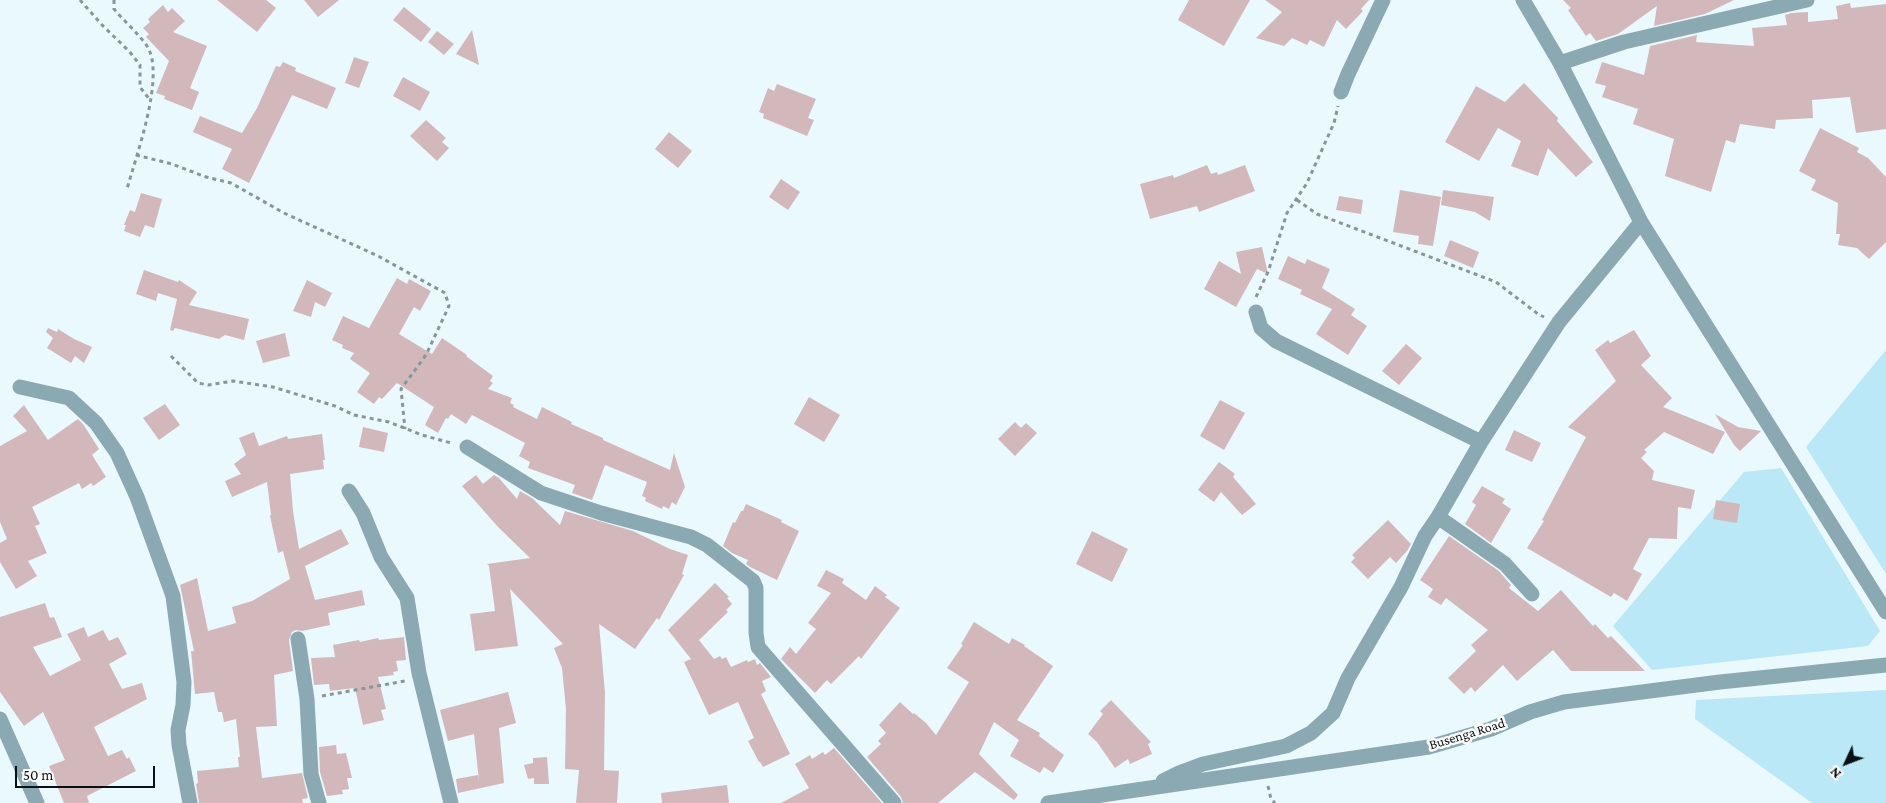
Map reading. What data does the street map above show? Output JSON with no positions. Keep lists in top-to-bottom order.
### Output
{
  "streets": {
    "street": ["Busenga Road"]
  },
  "scale_bar": "50 m",
  "north": "bottom left"
}
